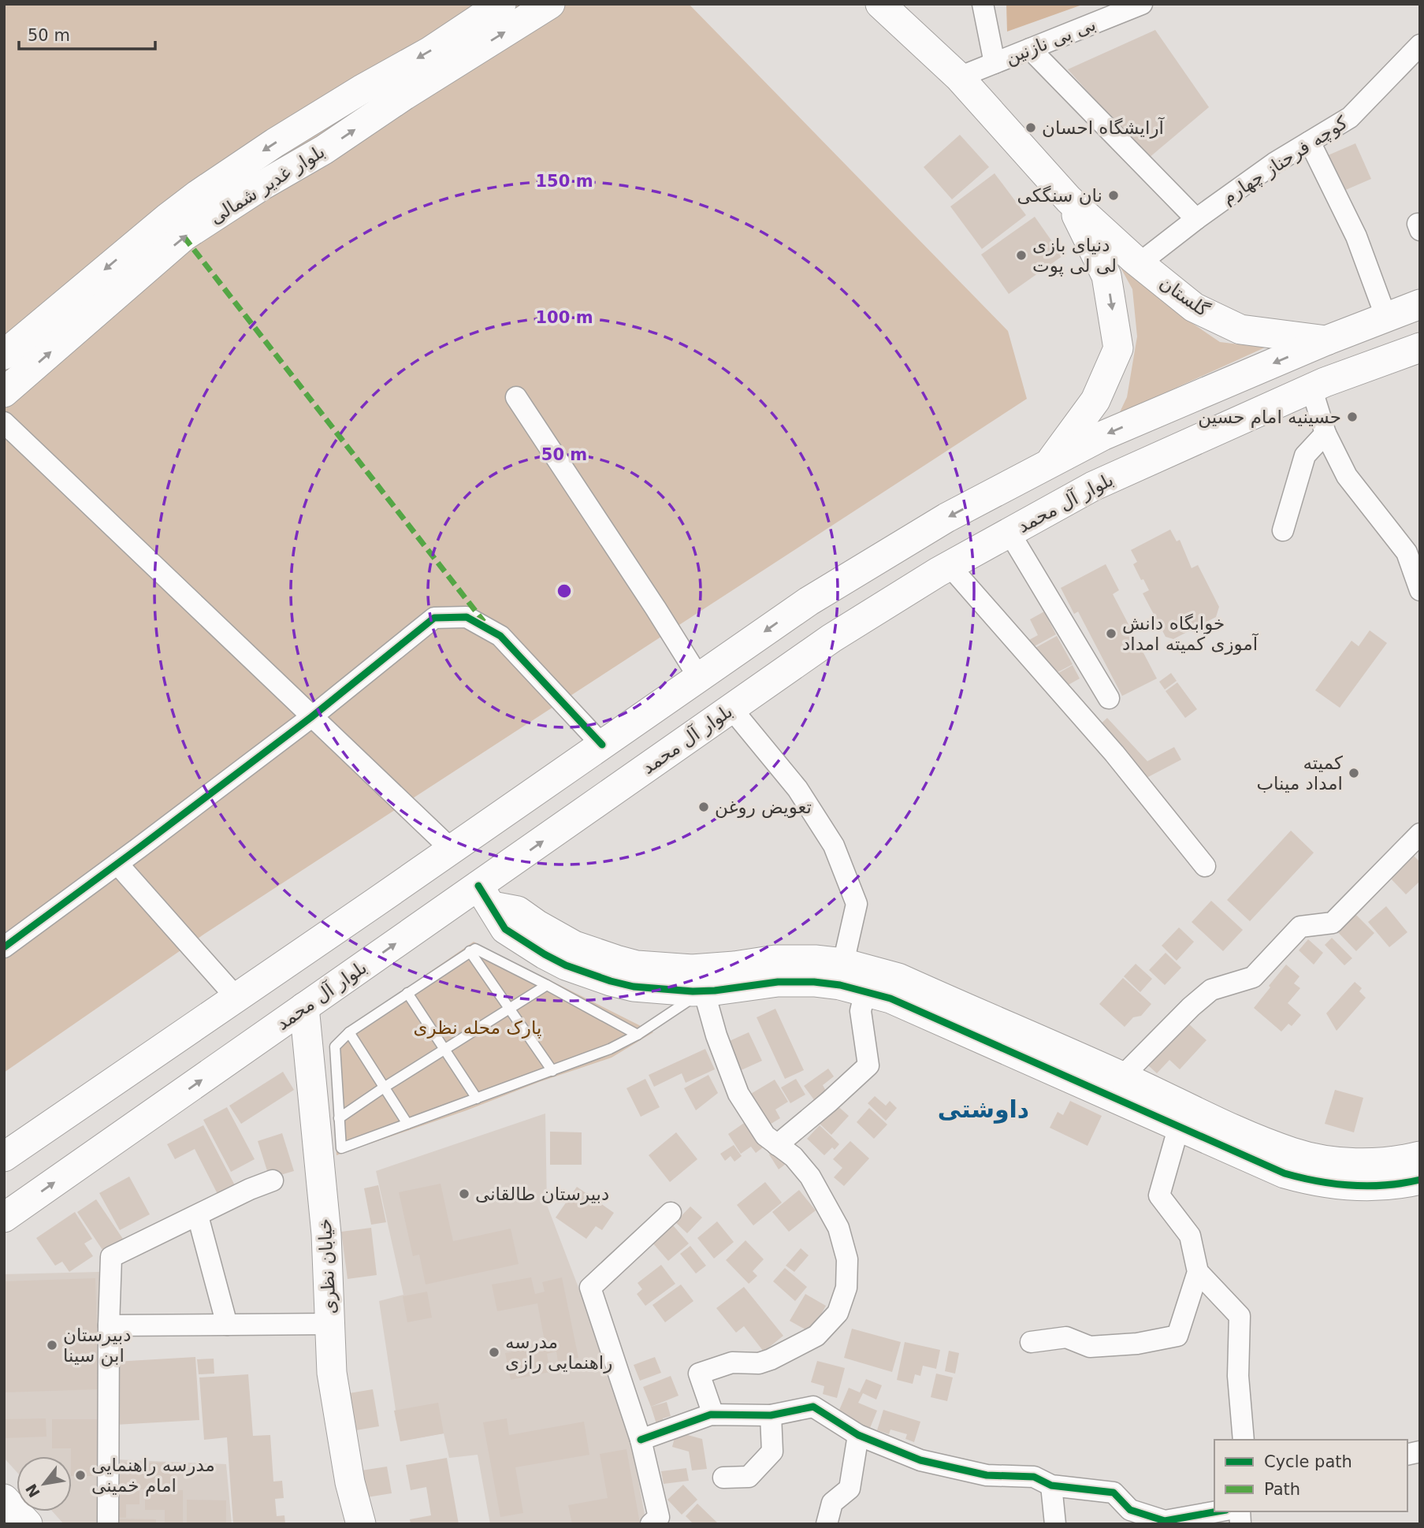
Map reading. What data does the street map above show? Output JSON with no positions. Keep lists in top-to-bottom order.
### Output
{
  "streets": {
    "main road": [
      "بلوار غدیر شمالی",
      "گلستان",
      "بلوار آل محمد",
      "خیابان نظری"
    ],
    "street": ["بی بی نازنین", "کوچه فرحناز چهارم"]
  },
  "crossings": [
    ["بی بی نازنین", "گلستان"],
    ["کوچه فرحناز چهارم", "گلستان"],
    ["بلوار آل محمد", "خیابان نظری"]
  ],
  "districts": ["داوشتی"],
  "parks": ["پارک محله نظری"],
  "places": [
    "آرایشگاه احسان",
    "نان سنگکی",
    "دنیای بازی لی لی پوت",
    "حسینیه امام حسین",
    "خوابگاه دانش آموزی کمیته امداد",
    "کمیته امداد میناب",
    "تعویض روغن",
    "دبیرستان طالقانی",
    "دبیرستان ابن سینا",
    "مدرسه راهنمایی رازی",
    "مدرسه راهنمایی امام خمینی"
  ],
  "legend": ["Cycle path", "Path"],
  "scale_bar": "50 m",
  "north": "bottom left",
  "rings": ["150 m", "100 m", "50 m"]
}
